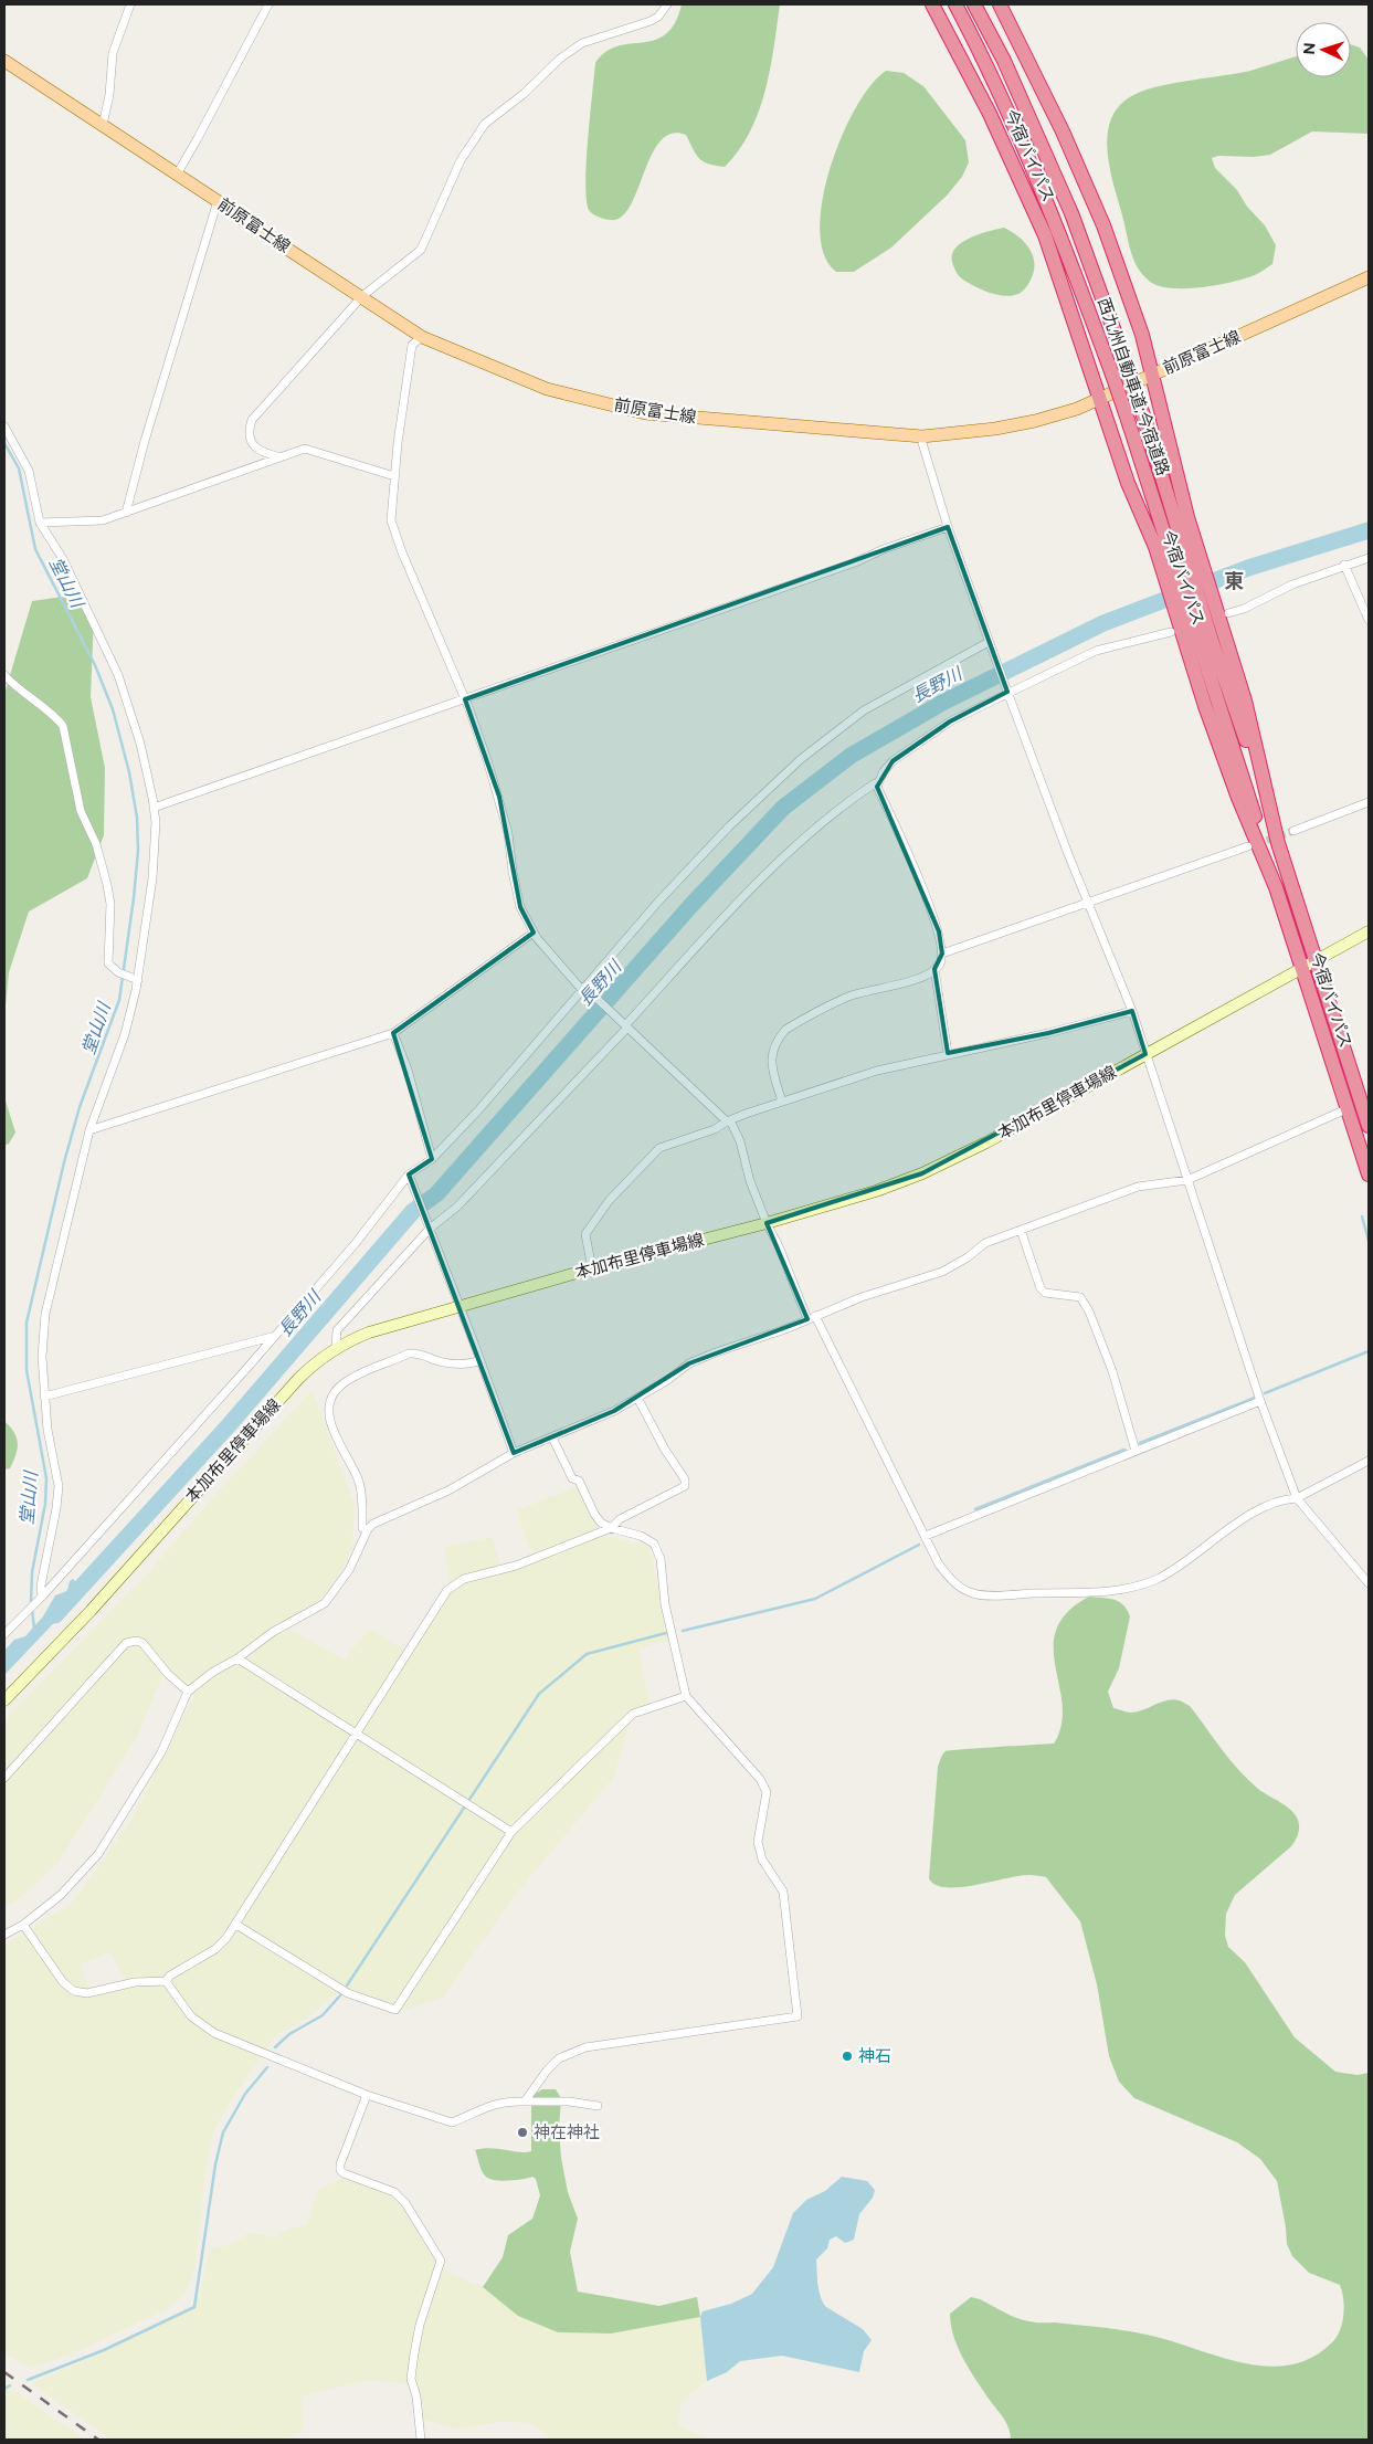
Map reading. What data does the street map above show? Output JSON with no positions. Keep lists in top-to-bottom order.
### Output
{
  "streets": {
    "highway": ["今宿バイパス", "西九州自動車道;今宿道路"],
    "main road": ["前原富士線", "本加布里停車場線"]
  },
  "crossings": [
    ["今宿バイパス", "前原富士線"],
    ["今宿バイパス", "西九州自動車道;今宿道路"],
    ["今宿バイパス", "本加布里停車場線"]
  ],
  "districts": ["東"],
  "water": ["堂山川", "長野川"],
  "places": ["神石", "神在神社"],
  "north": "left"
}
